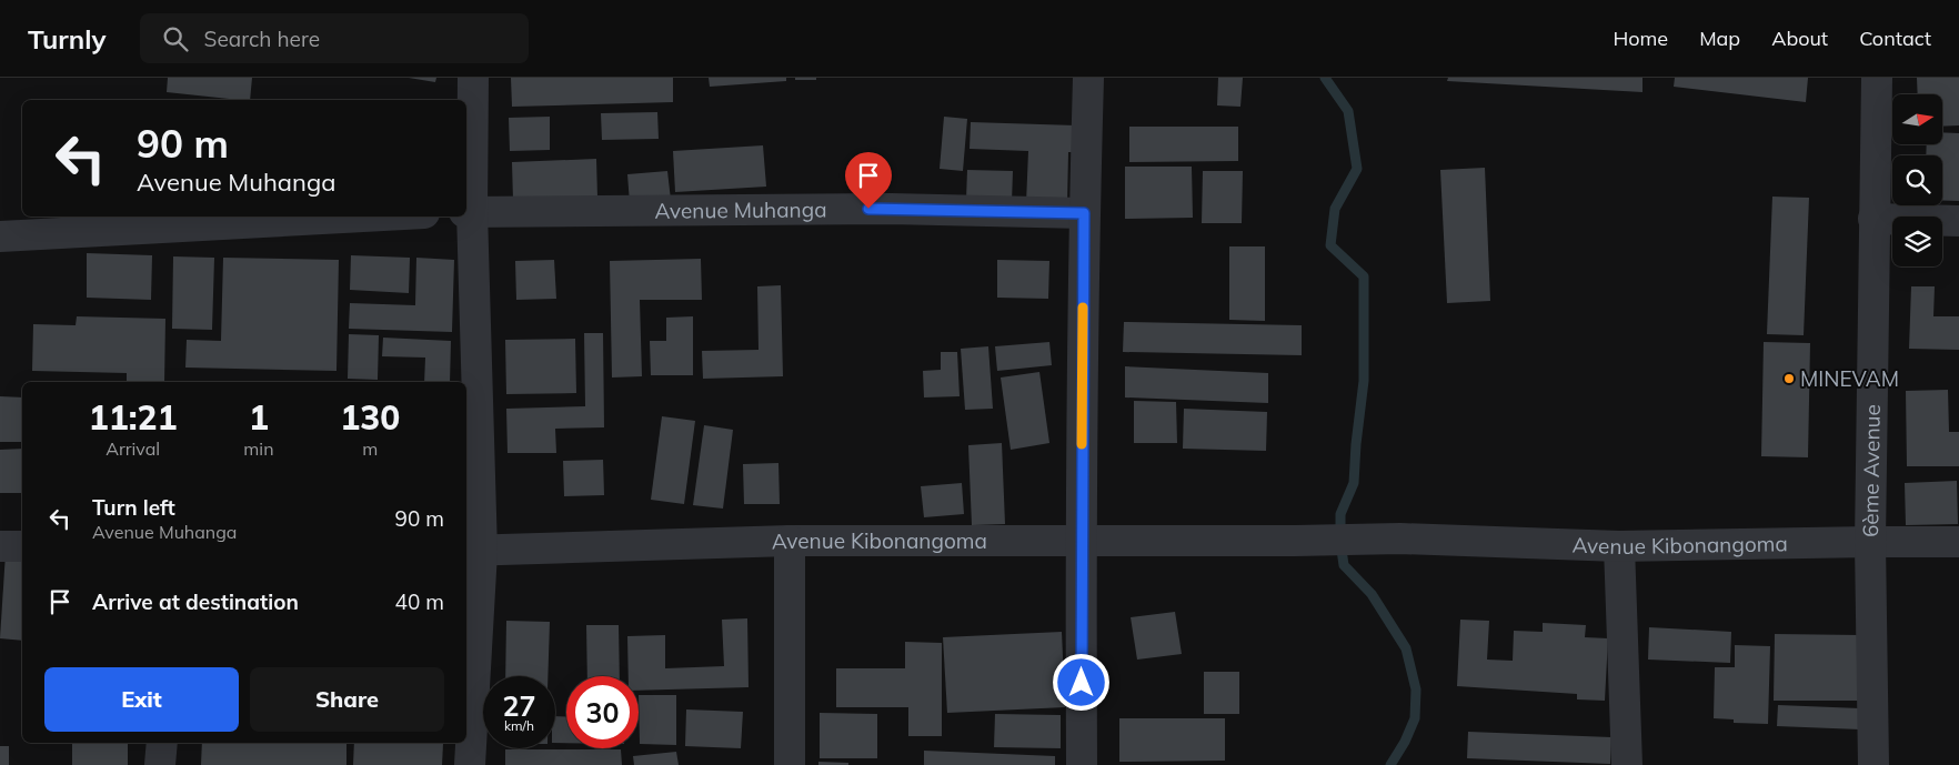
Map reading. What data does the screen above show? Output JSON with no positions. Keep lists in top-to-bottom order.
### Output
{
  "streets": {
    "street": ["Avenue Muhanga", "6ème Avenue", "Avenue Kibonangoma"]
  },
  "crossings": [
    ["6ème Avenue", "Avenue Kibonangoma"]
  ],
  "places": ["MINEVAM"],
  "north": "right",
  "page": {
    "header": "Turnly",
    "search": "Search here",
    "nav": [
      "Home",
      "Map",
      "About",
      "Contact"
    ],
    "turn": ["90 m", "Avenue Muhanga"],
    "eta": [
      "11:21",
      "Arrival",
      "1",
      "min",
      "130",
      "m"
    ],
    "list": [
      {
        "name": "Turn left",
        "note": "Avenue Muhanga",
        "value": "90 m"
      },
      {
        "name": "Arrive at destination",
        "value": "40 m"
      }
    ],
    "buttons": ["Exit", "Share"],
    "speed": "27 km/h",
    "limit": "30"
  }
}
